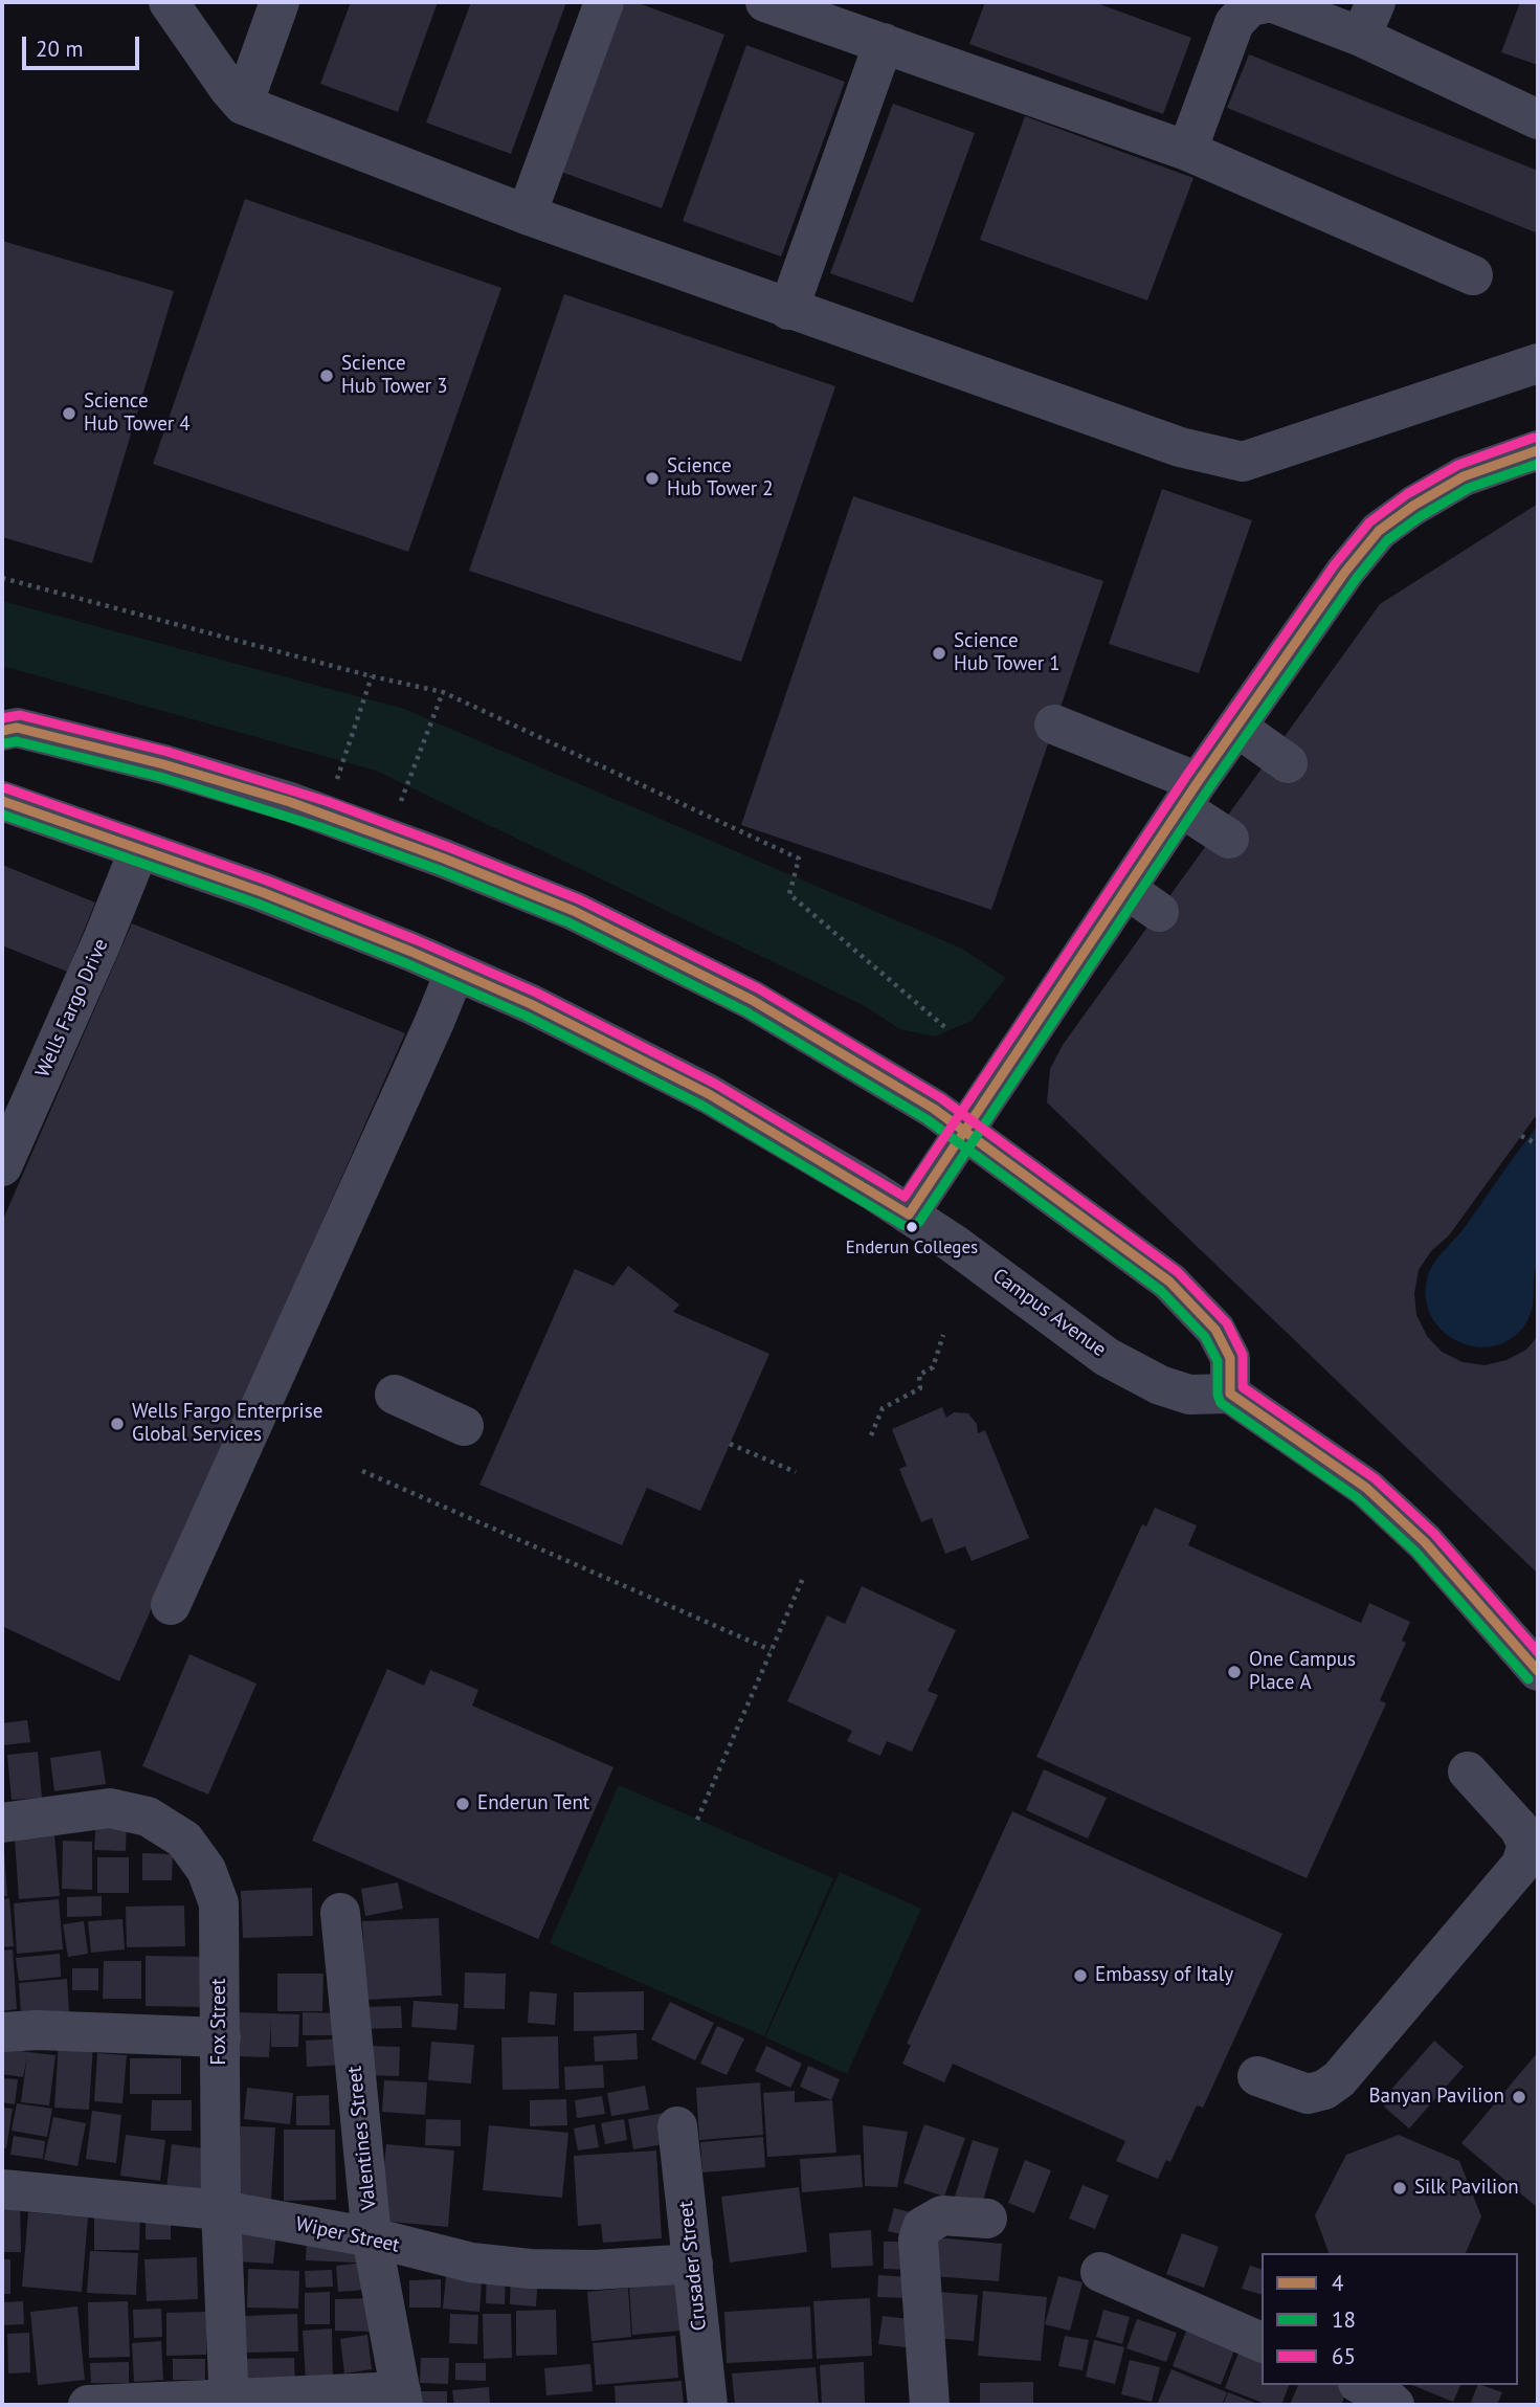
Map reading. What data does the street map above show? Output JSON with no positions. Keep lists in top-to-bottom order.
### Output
{
  "streets": {
    "street": [
      "Wells Fargo Drive",
      "Campus Avenue",
      "Fox Street",
      "Valentines Street",
      "Wiper Street",
      "Crusader Street"
    ]
  },
  "crossings": [
    ["Wells Fargo Drive", "Campus Avenue"],
    ["Fox Street", "Wiper Street"],
    ["Valentines Street", "Wiper Street"],
    ["Wiper Street", "Crusader Street"]
  ],
  "places": [
    "Science Hub Tower 3",
    "Science Hub Tower 4",
    "Science Hub Tower 2",
    "Science Hub Tower 1",
    "Enderun Colleges",
    "Wells Fargo Enterprise Global Services",
    "One Campus Place A",
    "Enderun Tent",
    "Embassy of Italy",
    "Banyan Pavilion",
    "Silk Pavilion"
  ],
  "lines": ["transit line 65", "transit line 4", "transit line 18"],
  "legend": ["4", "18", "65"],
  "scale_bar": "20 m"
}
